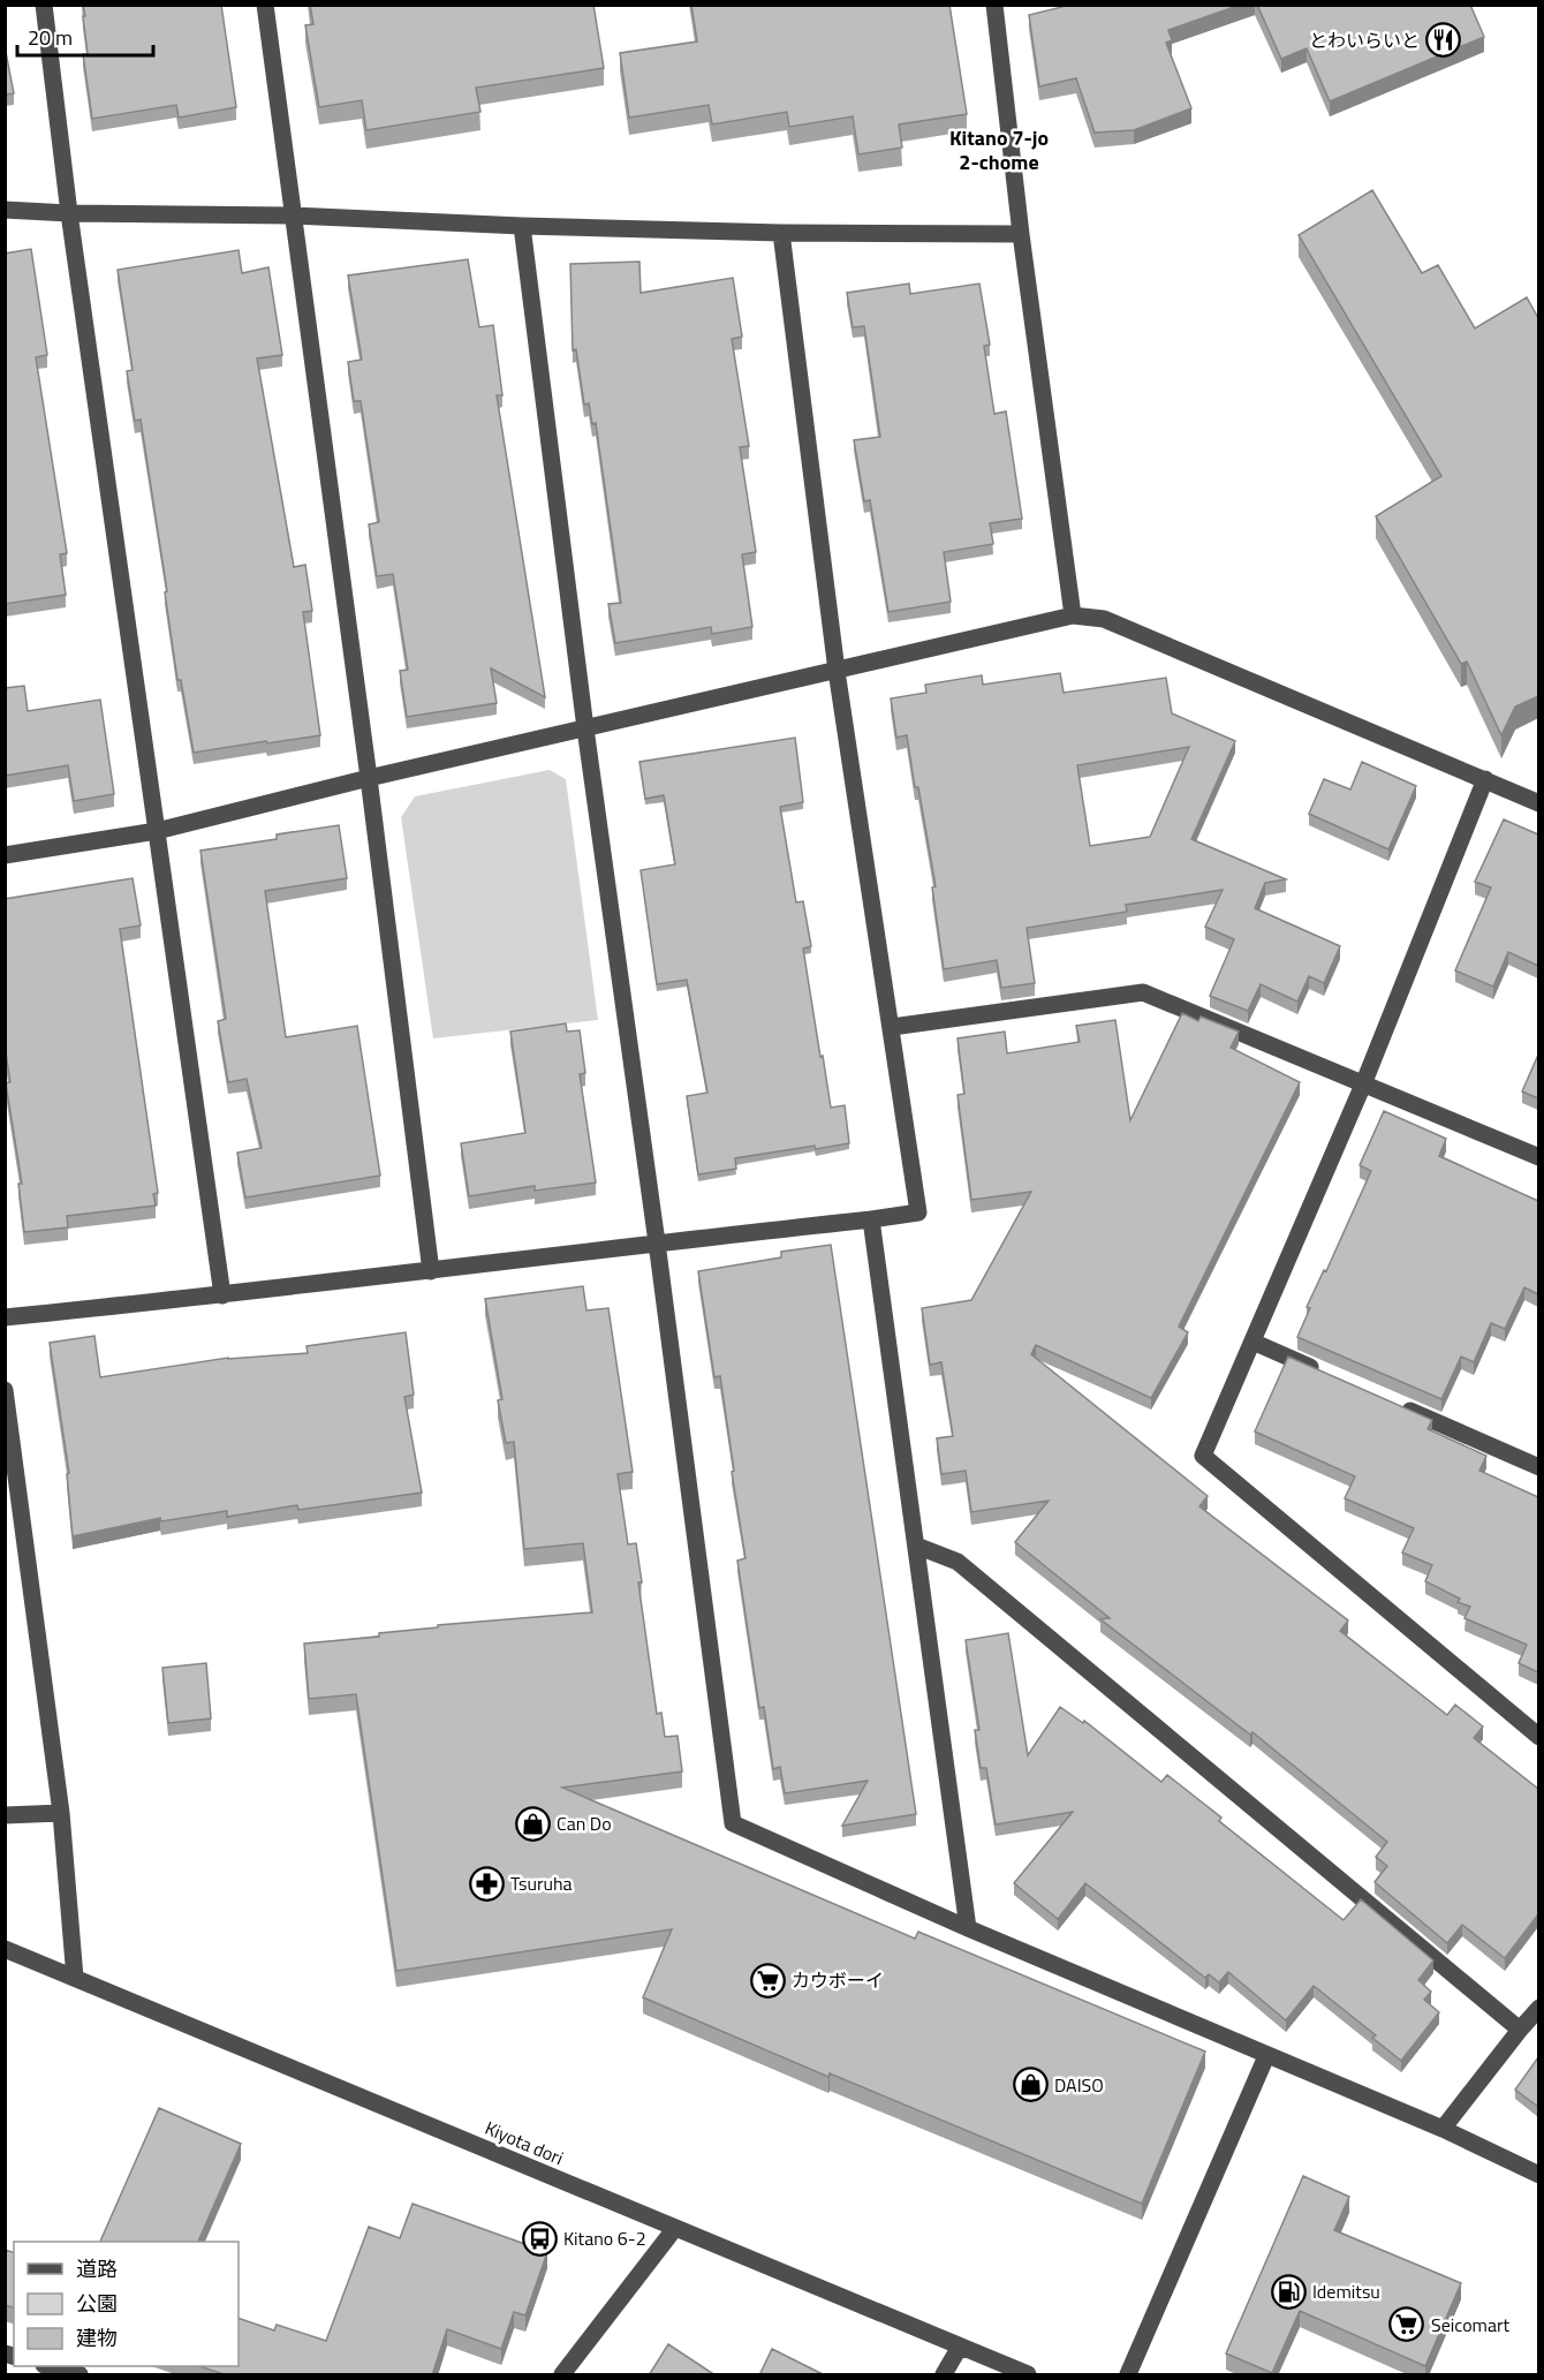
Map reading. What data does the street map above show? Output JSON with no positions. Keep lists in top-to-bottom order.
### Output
{
  "streets": {
    "street": ["Kiyota dori"]
  },
  "districts": ["Kitano 7-jo 2-chome"],
  "places": {
    "restaurant": ["とわいらいと"],
    "shop": ["Can Do", "DAISO"],
    "pharmacy": ["Tsuruha"],
    "supermarket": ["カウボーイ", "Seicomart"],
    "bus stop": ["Kitano 6-2"],
    "fuel station": ["Idemitsu"]
  },
  "legend": ["道路", "公園", "建物"],
  "scale_bar": "20 m"
}
